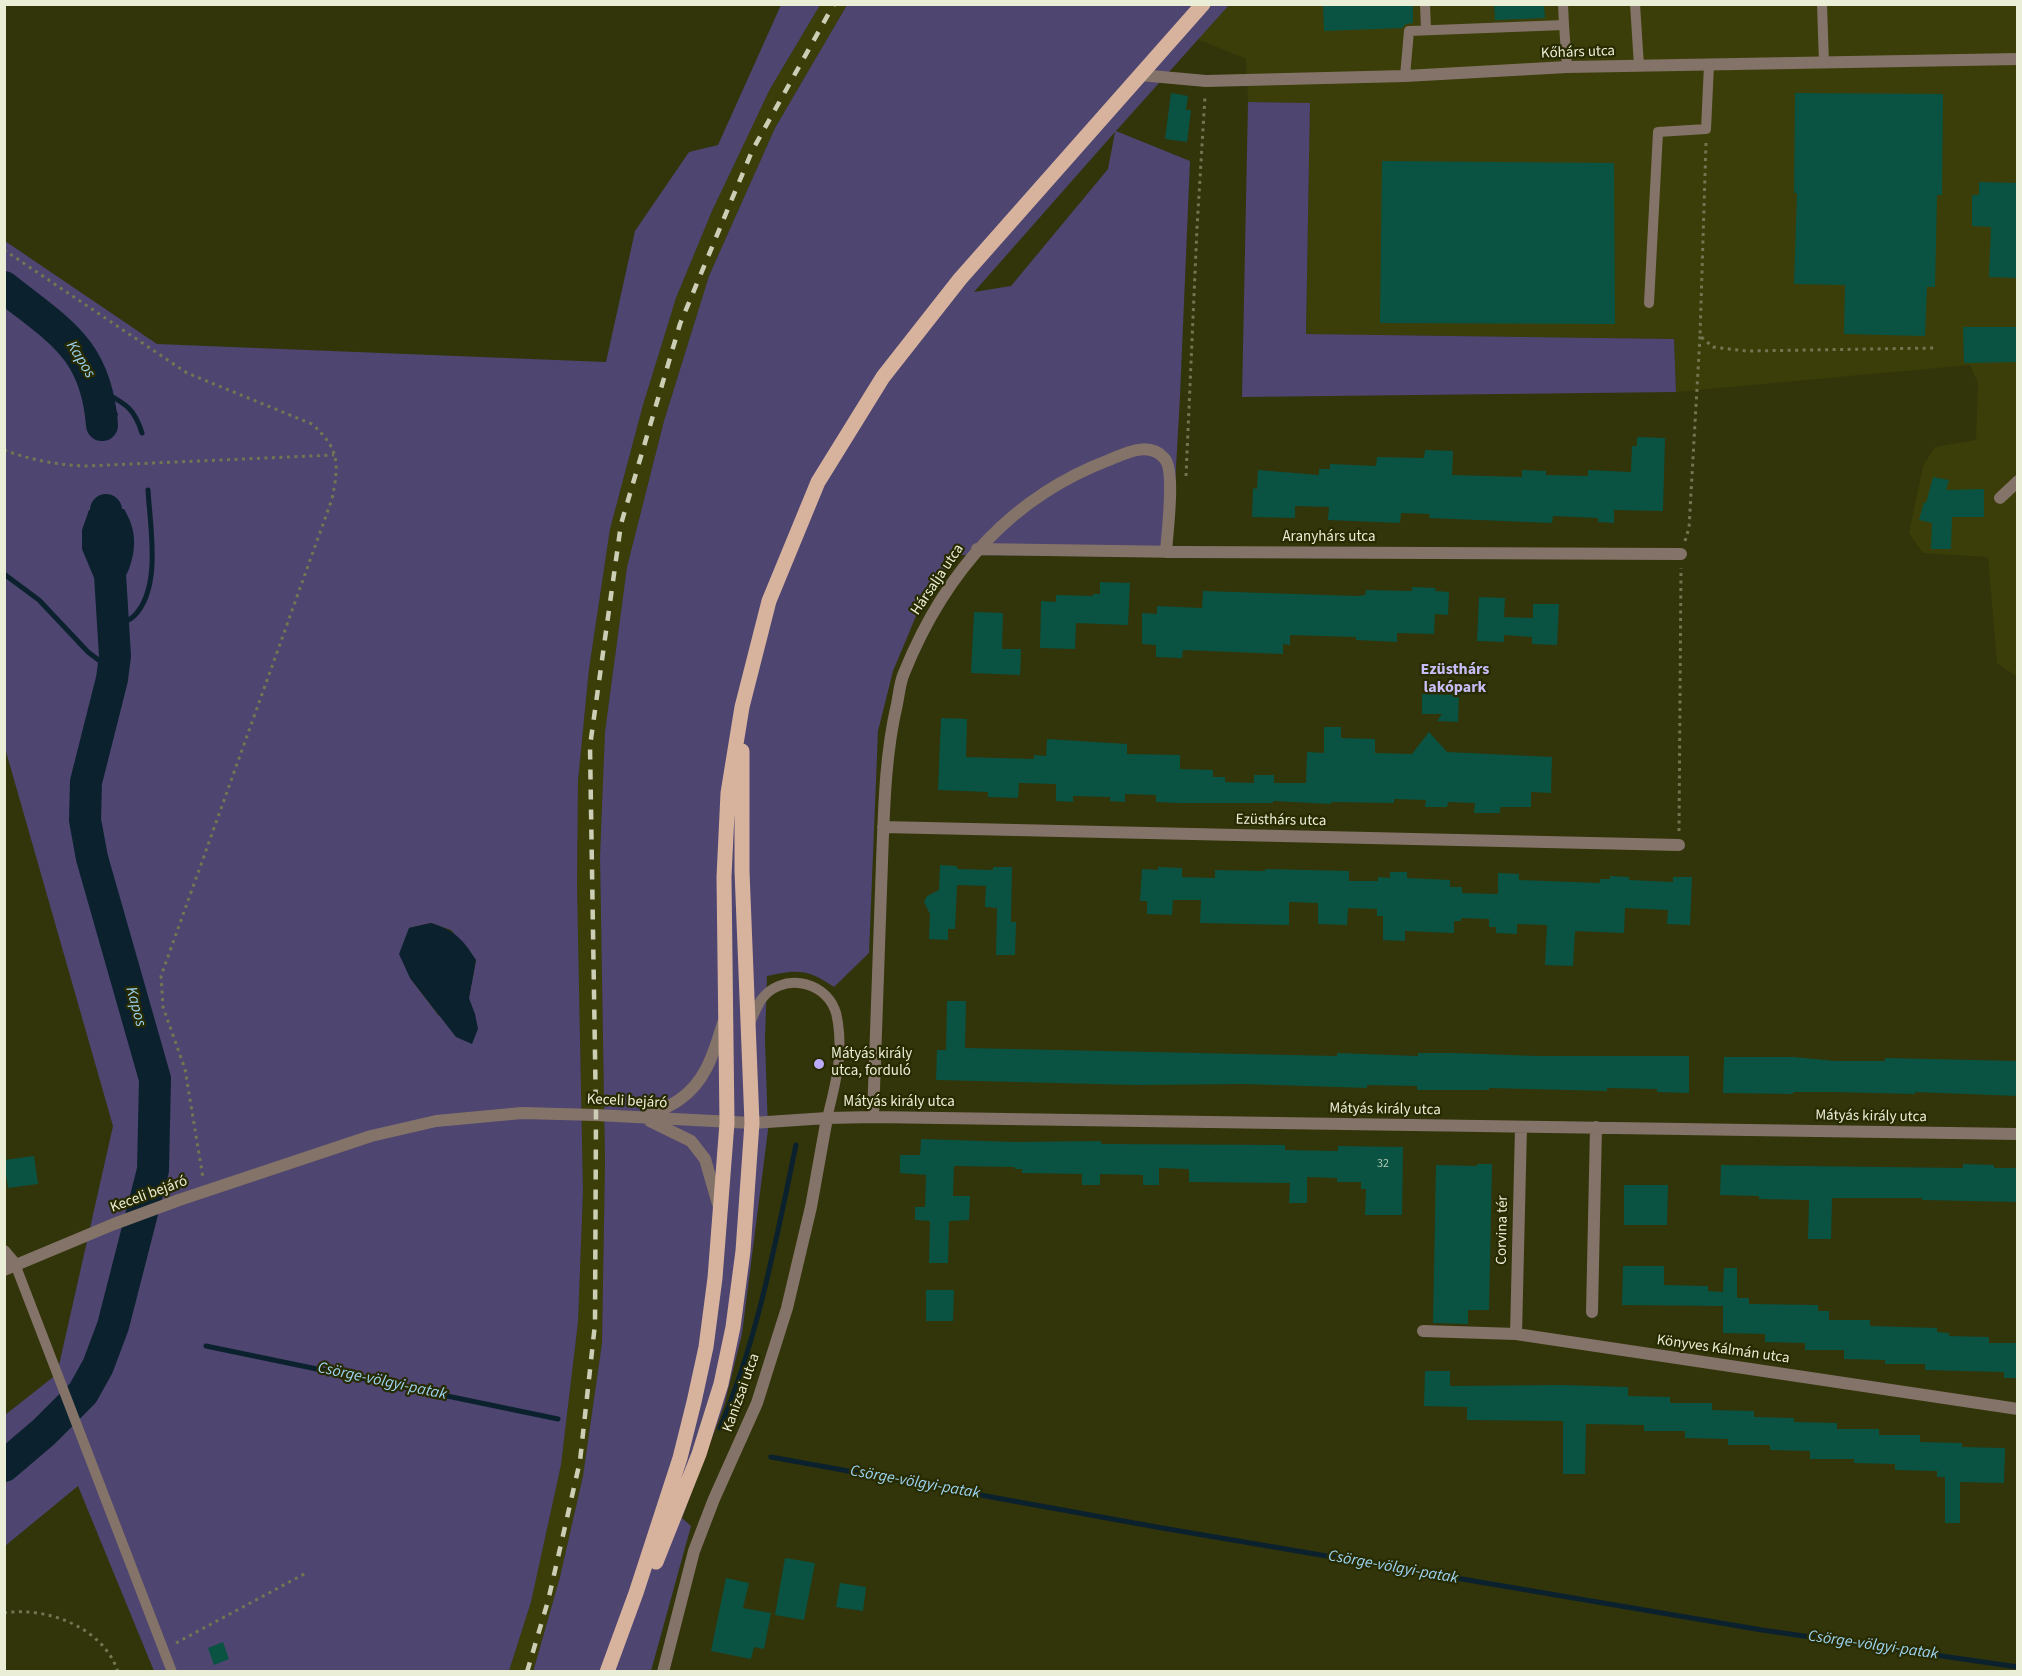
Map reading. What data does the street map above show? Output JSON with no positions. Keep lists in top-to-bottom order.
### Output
{
  "streets": {
    "street": [
      "Kőhárs utca",
      "Aranyhárs utca",
      "Hársalja utca",
      "Ezüsthárs utca",
      "Keceli bejáró",
      "Mátyás király utca",
      "Corvina tér",
      "Könyves Kálmán utca",
      "Kanizsai utca"
    ]
  },
  "crossings": [
    ["Aranyhárs utca", "Hársalja utca"],
    ["Hársalja utca", "Ezüsthárs utca"],
    ["Hársalja utca", "Mátyás király utca"],
    ["Keceli bejáró", "Mátyás király utca"],
    ["Mátyás király utca", "Corvina tér"],
    ["Mátyás király utca", "Kanizsai utca"],
    ["Corvina tér", "Könyves Kálmán utca"]
  ],
  "districts": ["Ezüsthárs lakópark"],
  "water": ["Kapos", "Csörge-völgyi-patak"],
  "places": ["Mátyás király utca, forduló"],
  "house_numbers": ["32"]
}
